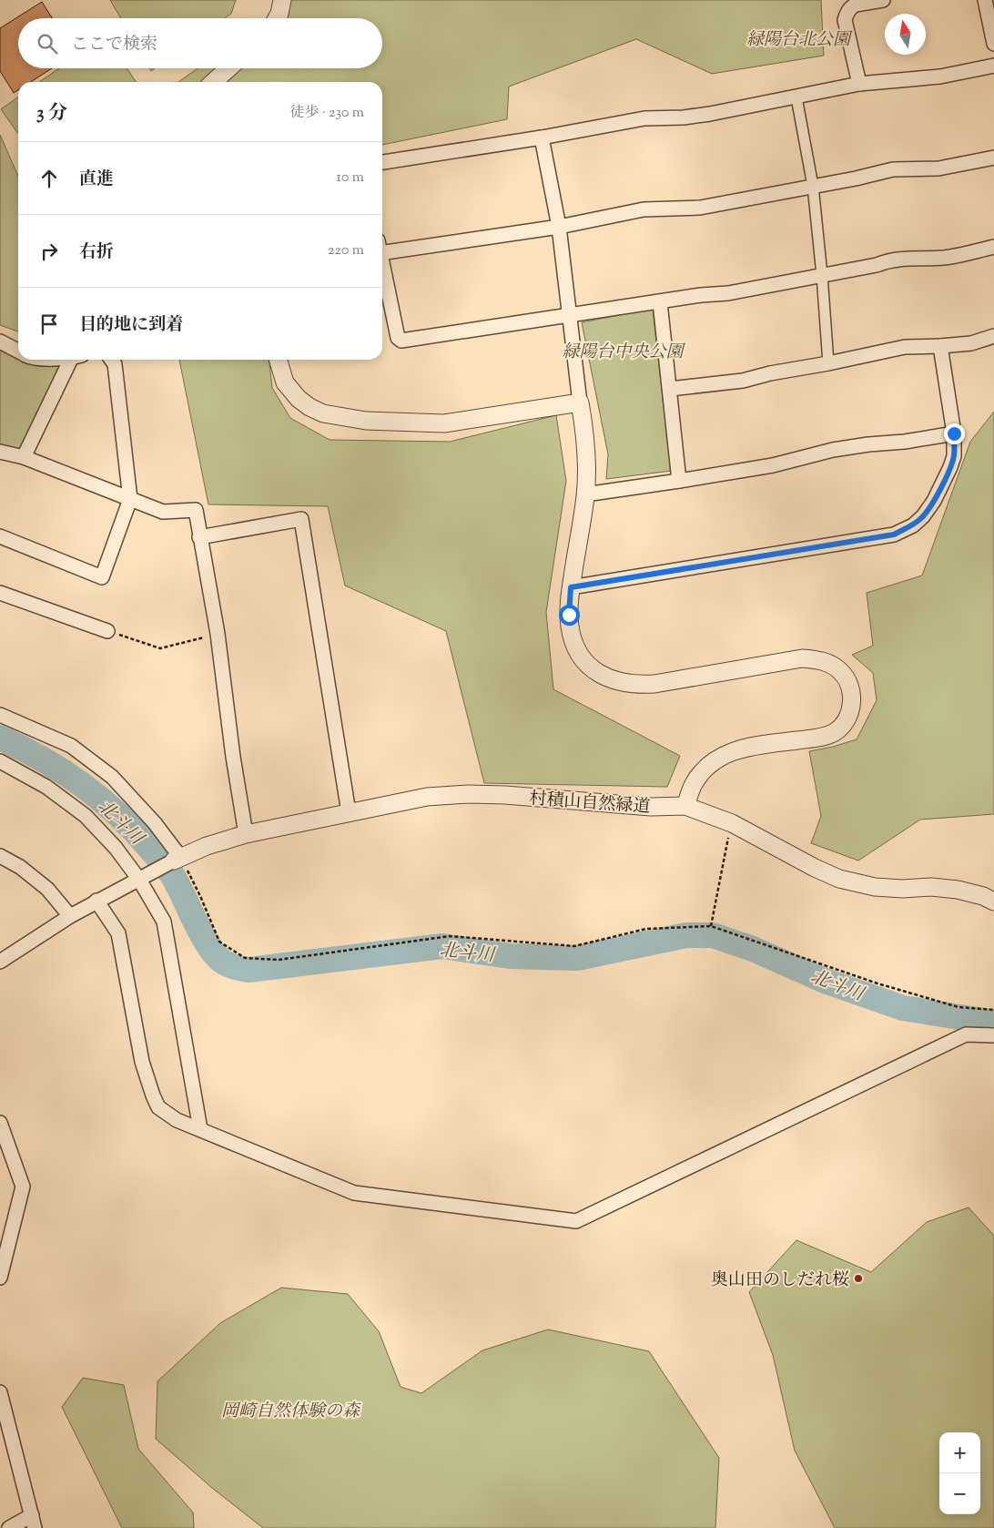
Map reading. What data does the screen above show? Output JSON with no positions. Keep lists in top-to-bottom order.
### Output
{
  "streets": {
    "street": ["村積山自然緑道"]
  },
  "water": ["北斗川"],
  "parks": ["緑陽台北公園", "緑陽台中央公園", "岡崎自然体験の森"],
  "places": ["奥山田のしだれ桜"],
  "north": "top",
  "page": {
    "search": "ここで検索",
    "heading": ["3 分", "徒歩 · 230 m"],
    "list": [
      ["直進", "10 m"],
      ["右折", "220 m"],
      "目的地に到着"
    ],
    "map_buttons": ["+", "−"]
  }
}
